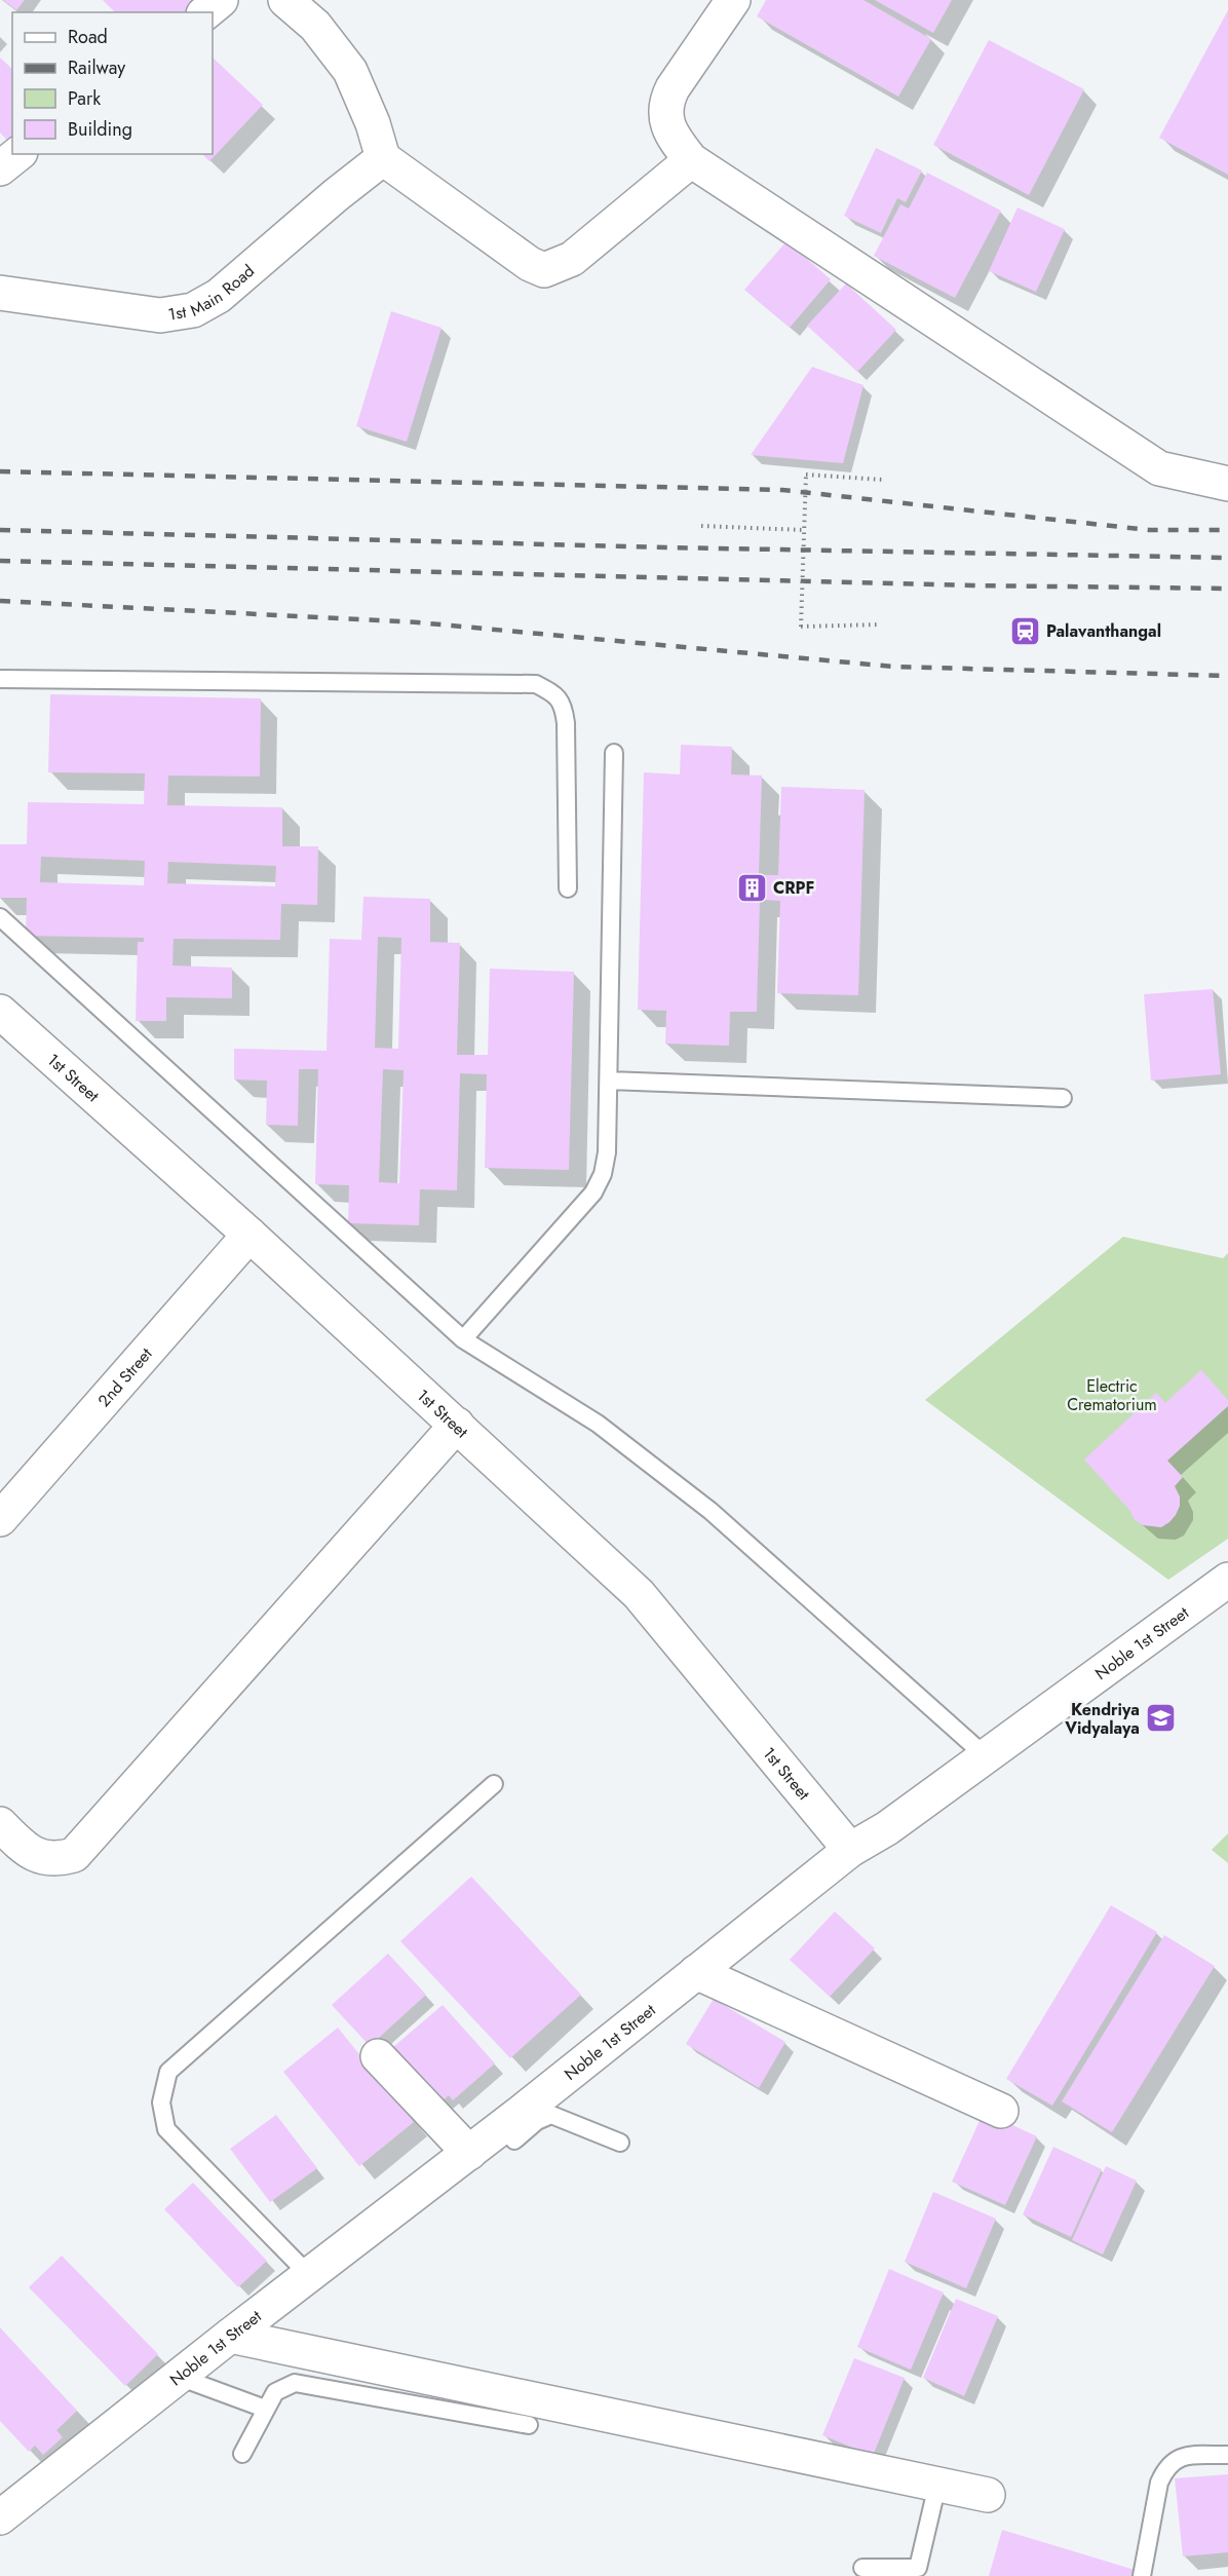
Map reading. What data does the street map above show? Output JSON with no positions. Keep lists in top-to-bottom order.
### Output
{
  "streets": {
    "street": [
      "1st Main Road",
      "1st Street",
      "2nd Street",
      "Noble 1st Street"
    ]
  },
  "crossings": [
    ["1st Street", "2nd Street"],
    ["1st Street", "Noble 1st Street"]
  ],
  "parks": ["Electric Crematorium"],
  "places": {
    "station": ["Palavanthangal"],
    "building": ["CRPF"],
    "school or university": ["Kendriya Vidyalaya"]
  },
  "legend": [
    "Road",
    "Railway",
    "Park",
    "Building"
  ]
}
